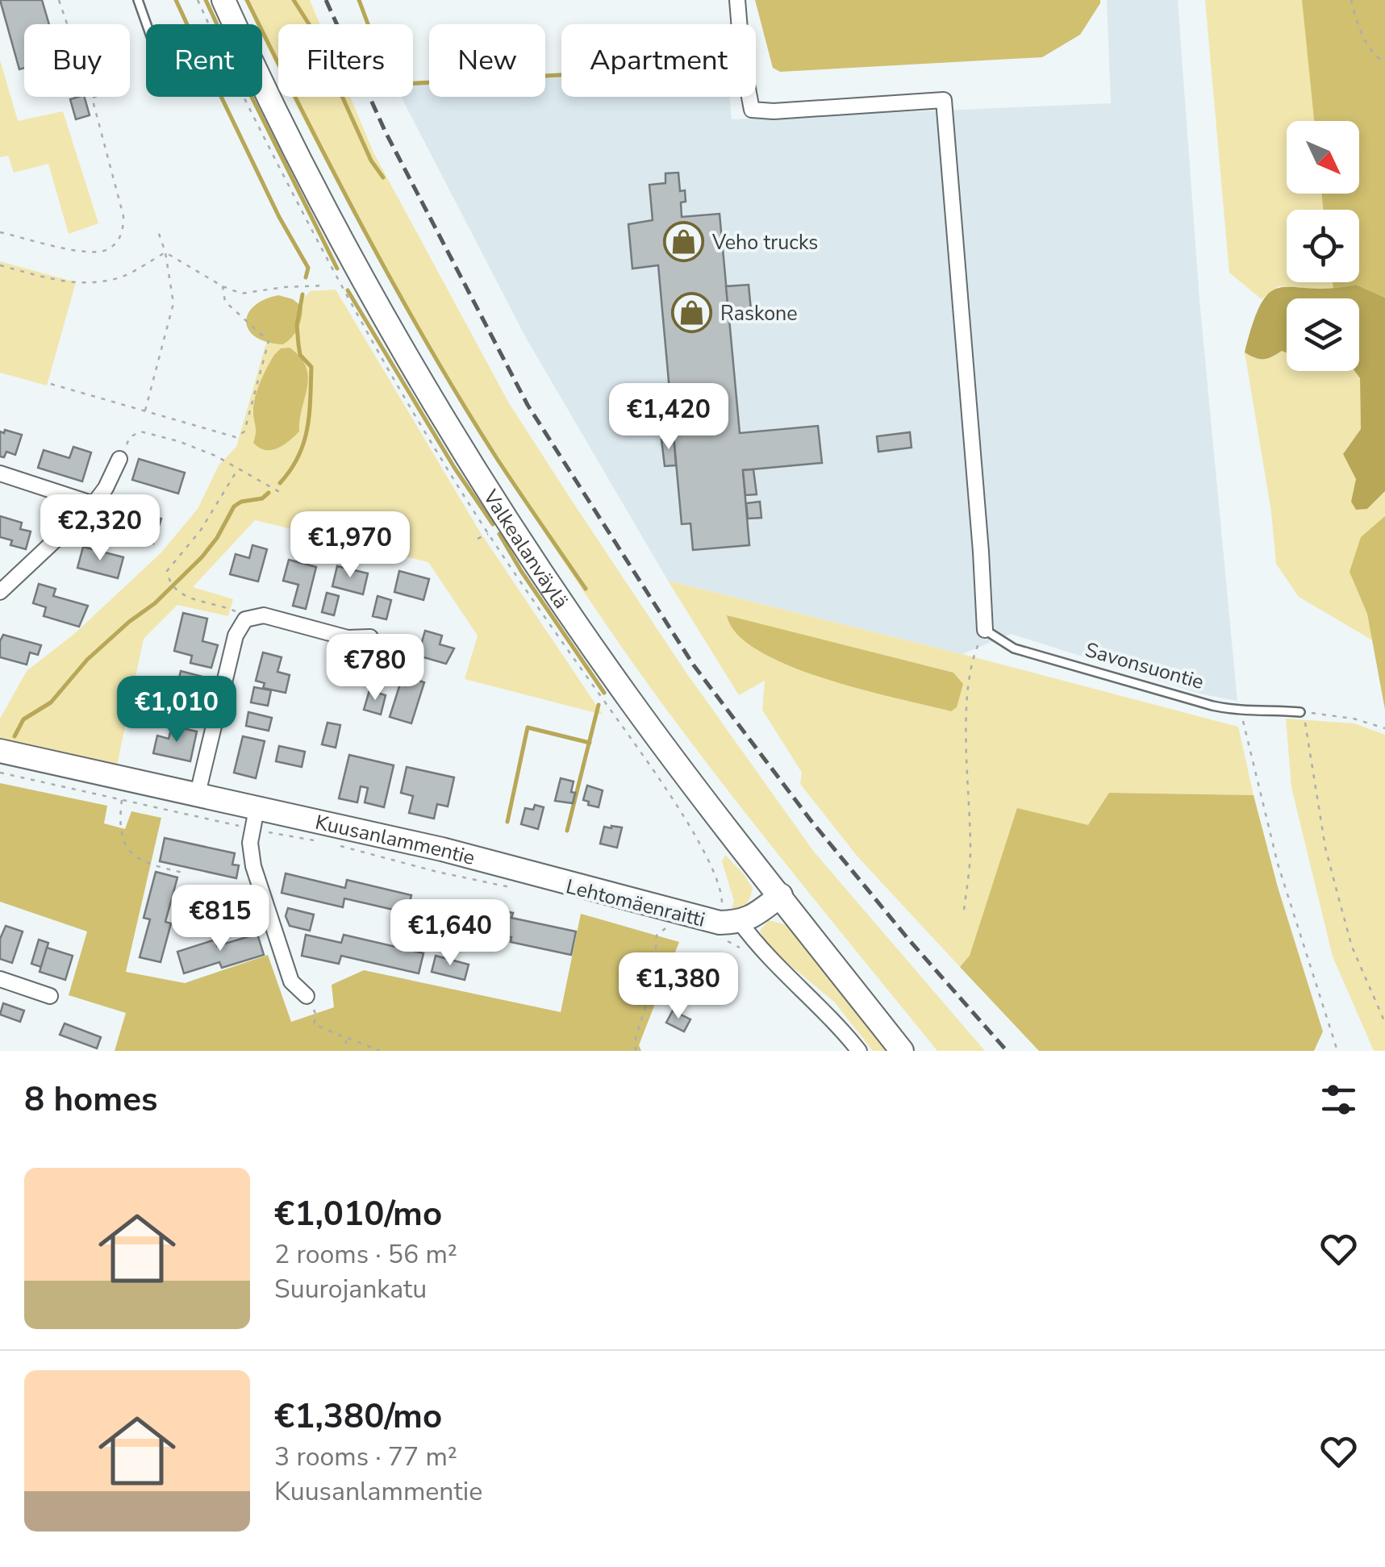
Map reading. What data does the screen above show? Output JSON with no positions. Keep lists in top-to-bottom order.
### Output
{
  "streets": {
    "main road": ["Valkealanväylä", "Kuusanlammentie"],
    "lane": ["Savonsuontie"],
    "path": ["Lehtomäenraitti"]
  },
  "places": {
    "shop": ["Veho trucks", "Raskone"]
  },
  "north": "bottom right",
  "page": {
    "chip": [
      "Buy",
      "Rent",
      "Filters",
      "New",
      "Apartment"
    ],
    "price": [
      "€1,420",
      "€2,320",
      "€1,970",
      "€780",
      "€1,010",
      "€815",
      "€1,640",
      "€1,380"
    ],
    "heading": "8 homes",
    "list": [
      {
        "name": "€1,010/mo",
        "note": "2 rooms · 56 m² · Suurojankatu"
      },
      {
        "name": "€1,380/mo",
        "note": "3 rooms · 77 m² · Kuusanlammentie"
      }
    ]
  }
}
